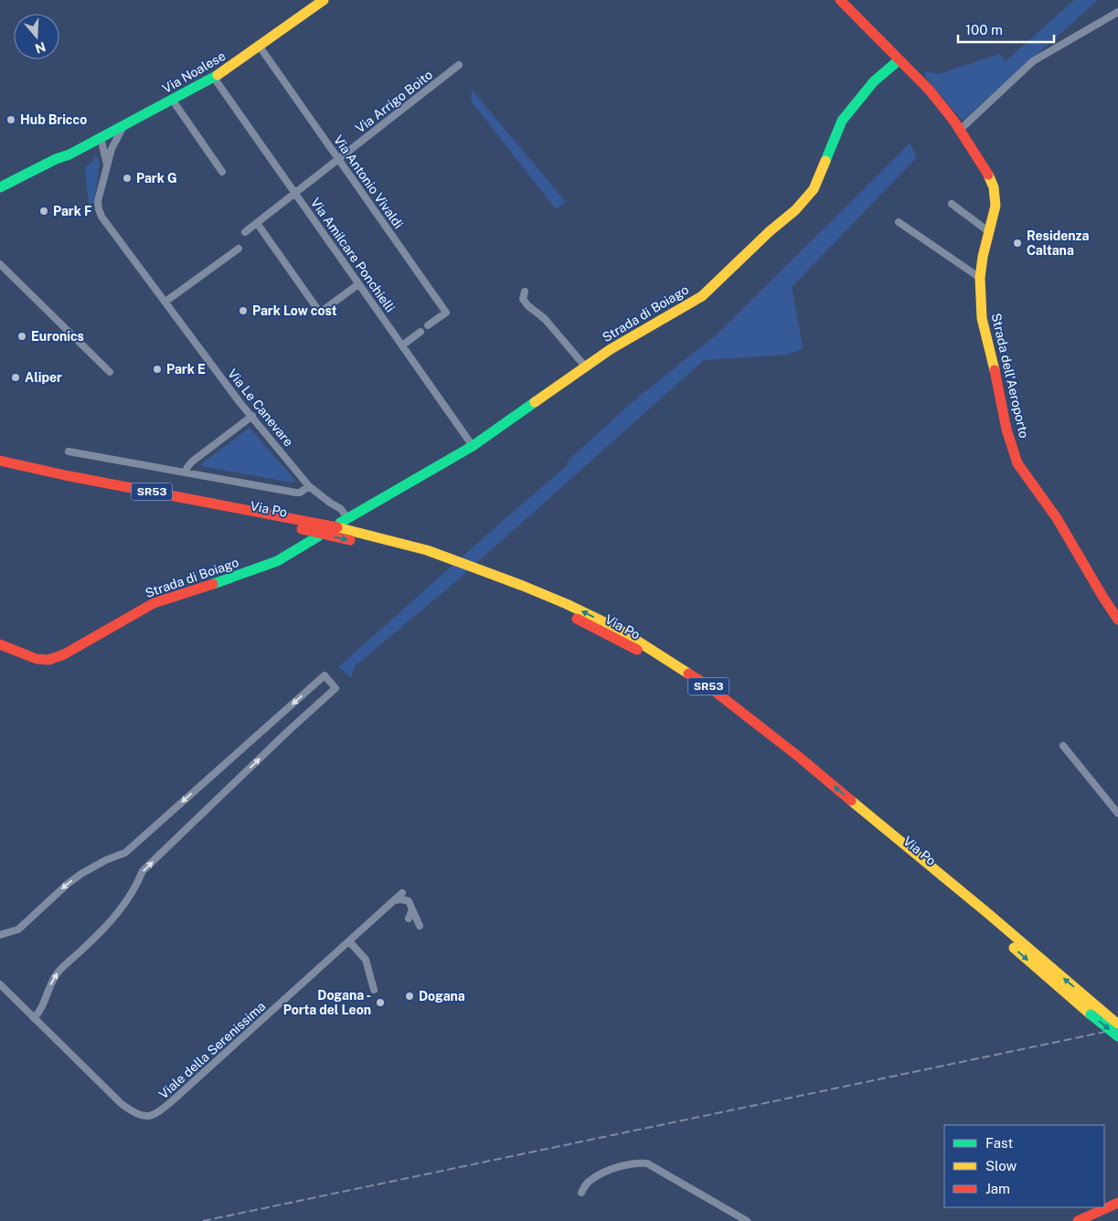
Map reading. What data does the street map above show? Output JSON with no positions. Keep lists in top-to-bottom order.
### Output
{
  "streets": {
    "main road": [
      "Via Noalese",
      "Strada di Boiago",
      "Strada dell'Aeroporto",
      "SR53",
      "Via Po"
    ],
    "street": [
      "Via Arrigo Boito",
      "Via Antonio Vivaldi",
      "Via Amilcare Ponchielli",
      "Via Le Canevare",
      "Viale della Serenissima"
    ]
  },
  "crossings": [
    ["Via Noalese", "Via Antonio Vivaldi"],
    ["Via Noalese", "Via Amilcare Ponchielli"],
    ["Via Noalese", "Via Le Canevare"],
    ["Via Arrigo Boito", "Via Antonio Vivaldi"],
    ["Via Arrigo Boito", "Via Amilcare Ponchielli"],
    ["Via Amilcare Ponchielli", "Strada di Boiago"],
    ["Strada di Boiago", "Strada dell'Aeroporto"],
    ["Strada di Boiago", "Via Le Canevare"]
  ],
  "places": [
    "Hub Bricco",
    "Park G",
    "Park F",
    "Residenza Caltana",
    "Park Low cost",
    "Euronics",
    "Park E",
    "Aliper",
    "Dogana",
    "Dogana - Porta del Leon"
  ],
  "legend": ["Fast", "Slow", "Jam"],
  "scale_bar": "100 m",
  "north": "bottom"
}
